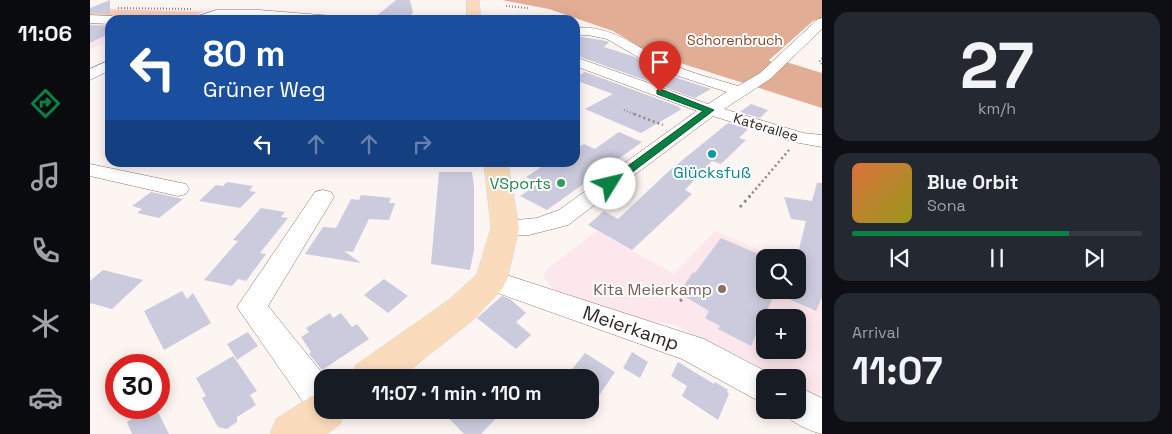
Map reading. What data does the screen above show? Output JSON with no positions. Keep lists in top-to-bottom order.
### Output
{
  "streets": {
    "street": ["Katerallee", "Meierkamp"]
  },
  "parks": ["Schorenbruch"],
  "places": ["Glücksfuß", "VSports", "Kita Meierkamp"],
  "page": {
    "tabs": "11:06",
    "tile": [
      ["27", "km/h"],
      ["Arrival", "11:07"]
    ],
    "turn": ["80 m", "Grüner Weg"],
    "song": ["Blue Orbit", "Sona"],
    "map_buttons": ["+", "−"],
    "limit": "30",
    "trip": "11:07 · 1 min · 110 m"
  }
}
